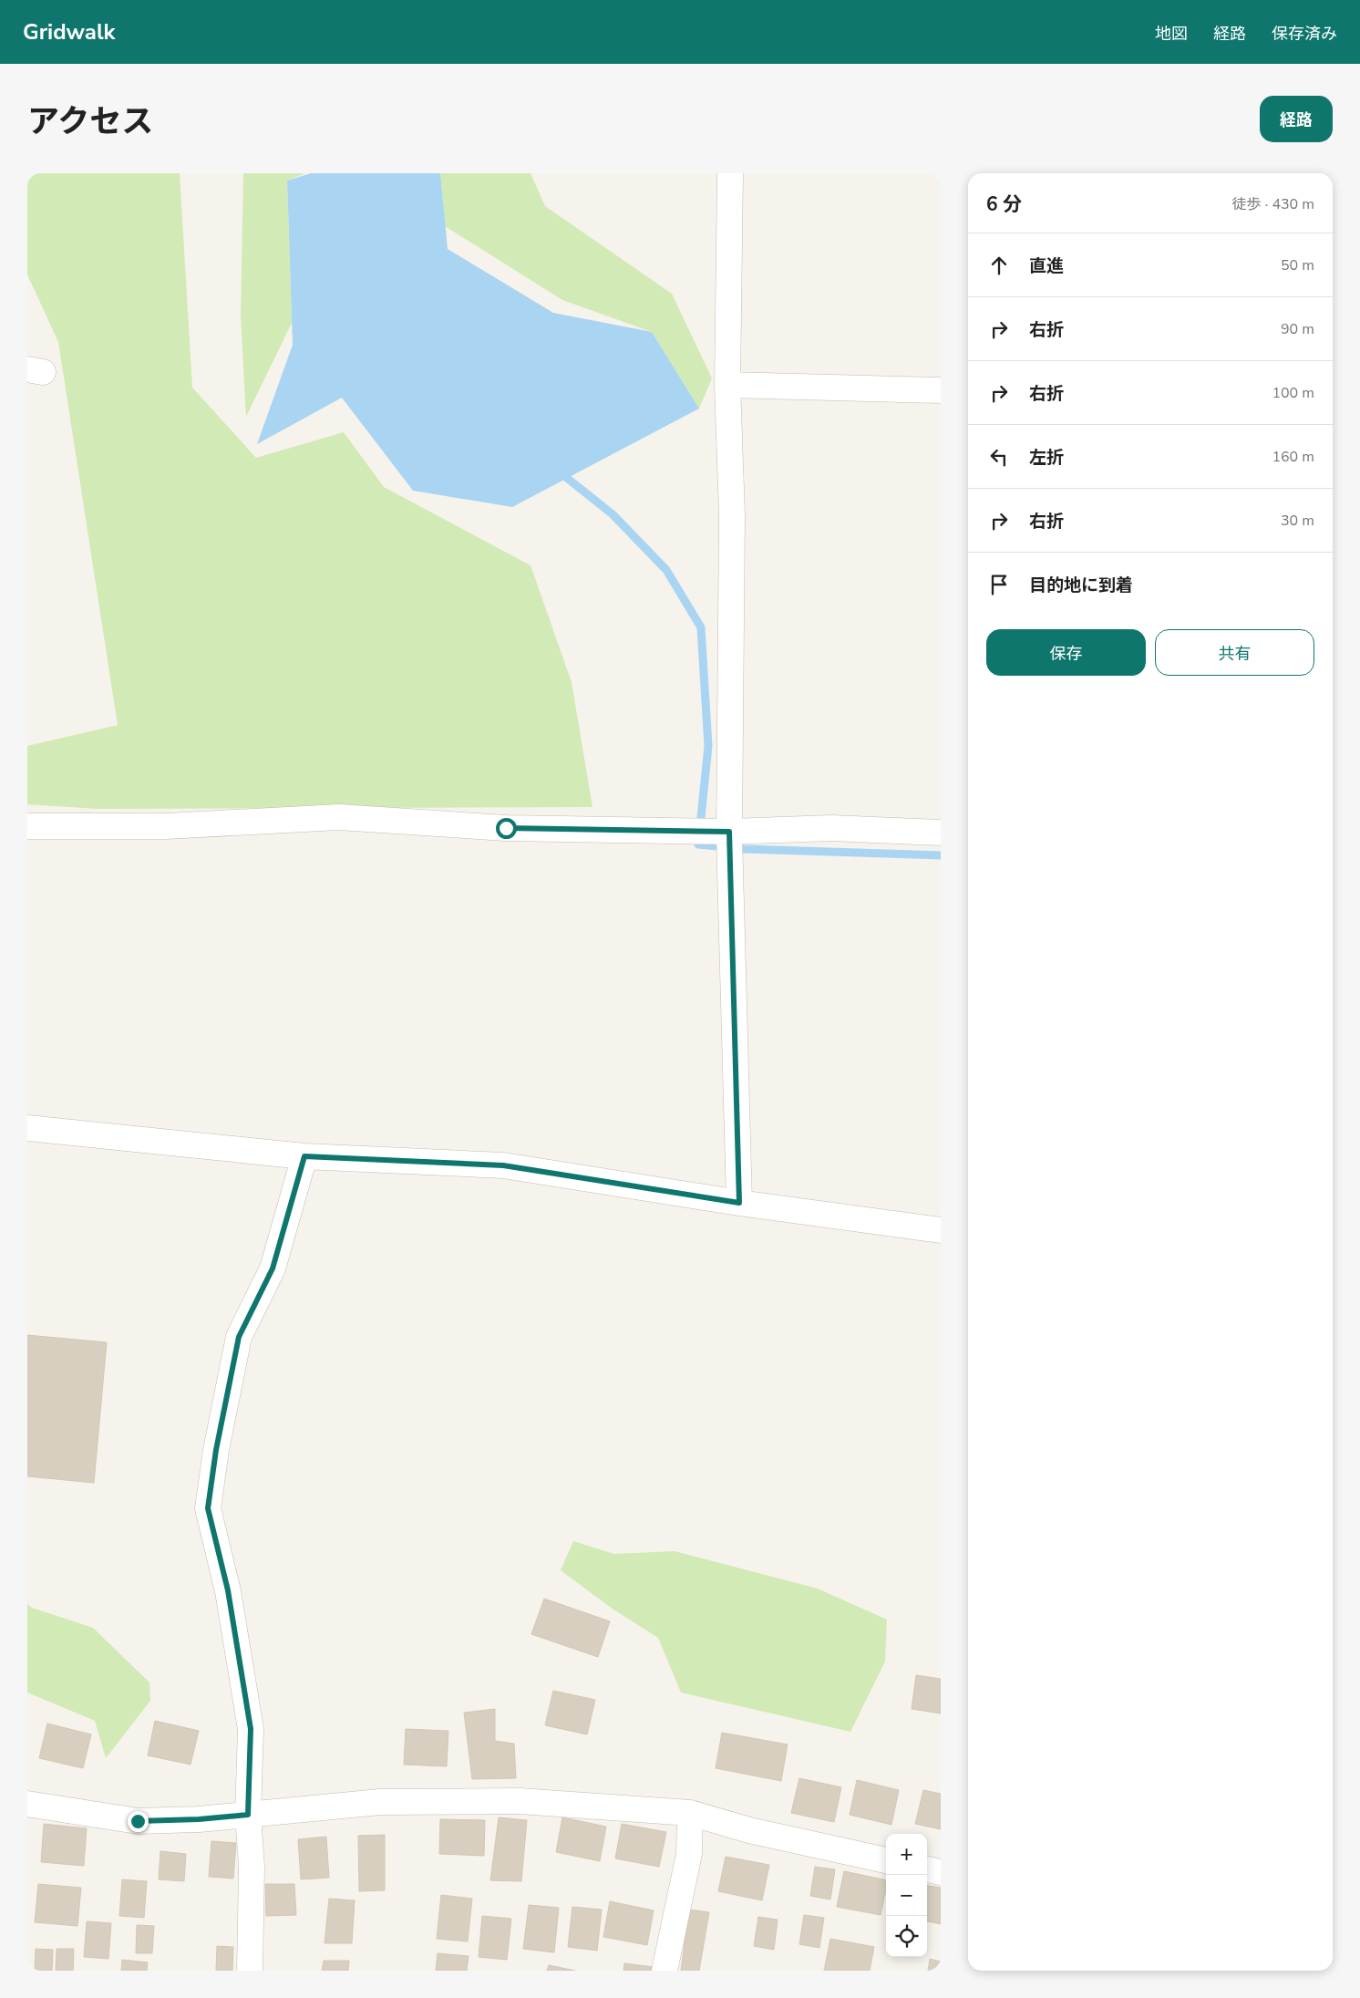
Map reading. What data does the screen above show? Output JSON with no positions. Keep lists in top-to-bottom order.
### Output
{
  "page": {
    "header": "Gridwalk",
    "nav": ["地図", "経路", "保存済み"],
    "title": "アクセス",
    "buttons": [
      "経路",
      ["保存", "共有"]
    ],
    "heading": ["6 分", "徒歩 · 430 m"],
    "list": [
      ["直進", "50 m"],
      ["右折", "90 m"],
      ["右折", "100 m"],
      ["左折", "160 m"],
      ["右折", "30 m"],
      "目的地に到着"
    ],
    "map_buttons": ["+", "−"]
  }
}
